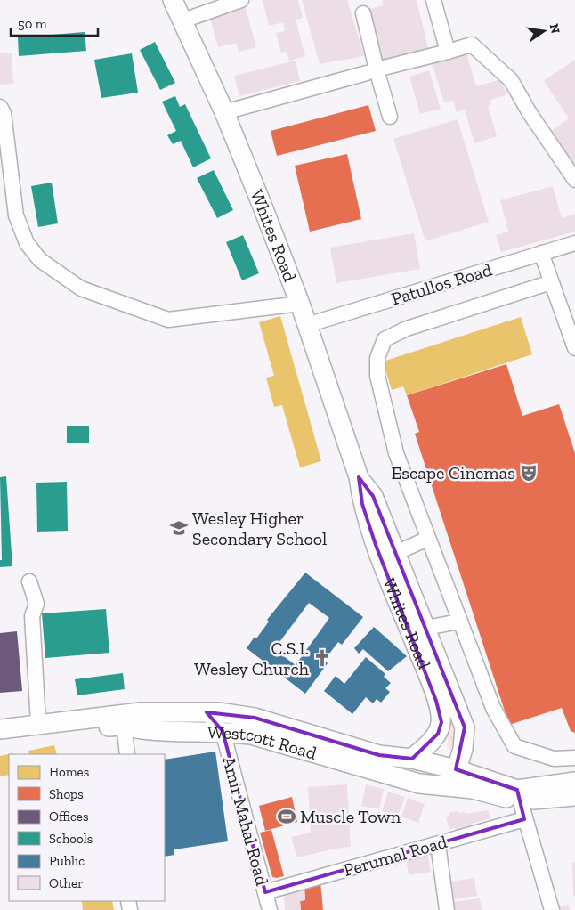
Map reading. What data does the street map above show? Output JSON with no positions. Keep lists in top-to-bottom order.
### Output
{
  "streets": {
    "main road": ["Whites Road", "Westcott Road"],
    "street": ["Patullos Road", "Amir Mahal Road", "Perumal Road"]
  },
  "crossings": [
    ["Whites Road", "Patullos Road"],
    ["Whites Road", "Westcott Road"],
    ["Westcott Road", "Amir Mahal Road"],
    ["Amir Mahal Road", "Perumal Road"]
  ],
  "places": {
    "theatre": ["Escape Cinemas"],
    "school or university": ["Wesley Higher Secondary School"],
    "church": ["C.S.I. Wesley Church"],
    "sports": ["Muscle Town"]
  },
  "legend": [
    "Homes",
    "Shops",
    "Offices",
    "Schools",
    "Public",
    "Other"
  ],
  "scale_bar": "50 m",
  "north": "right"
}
